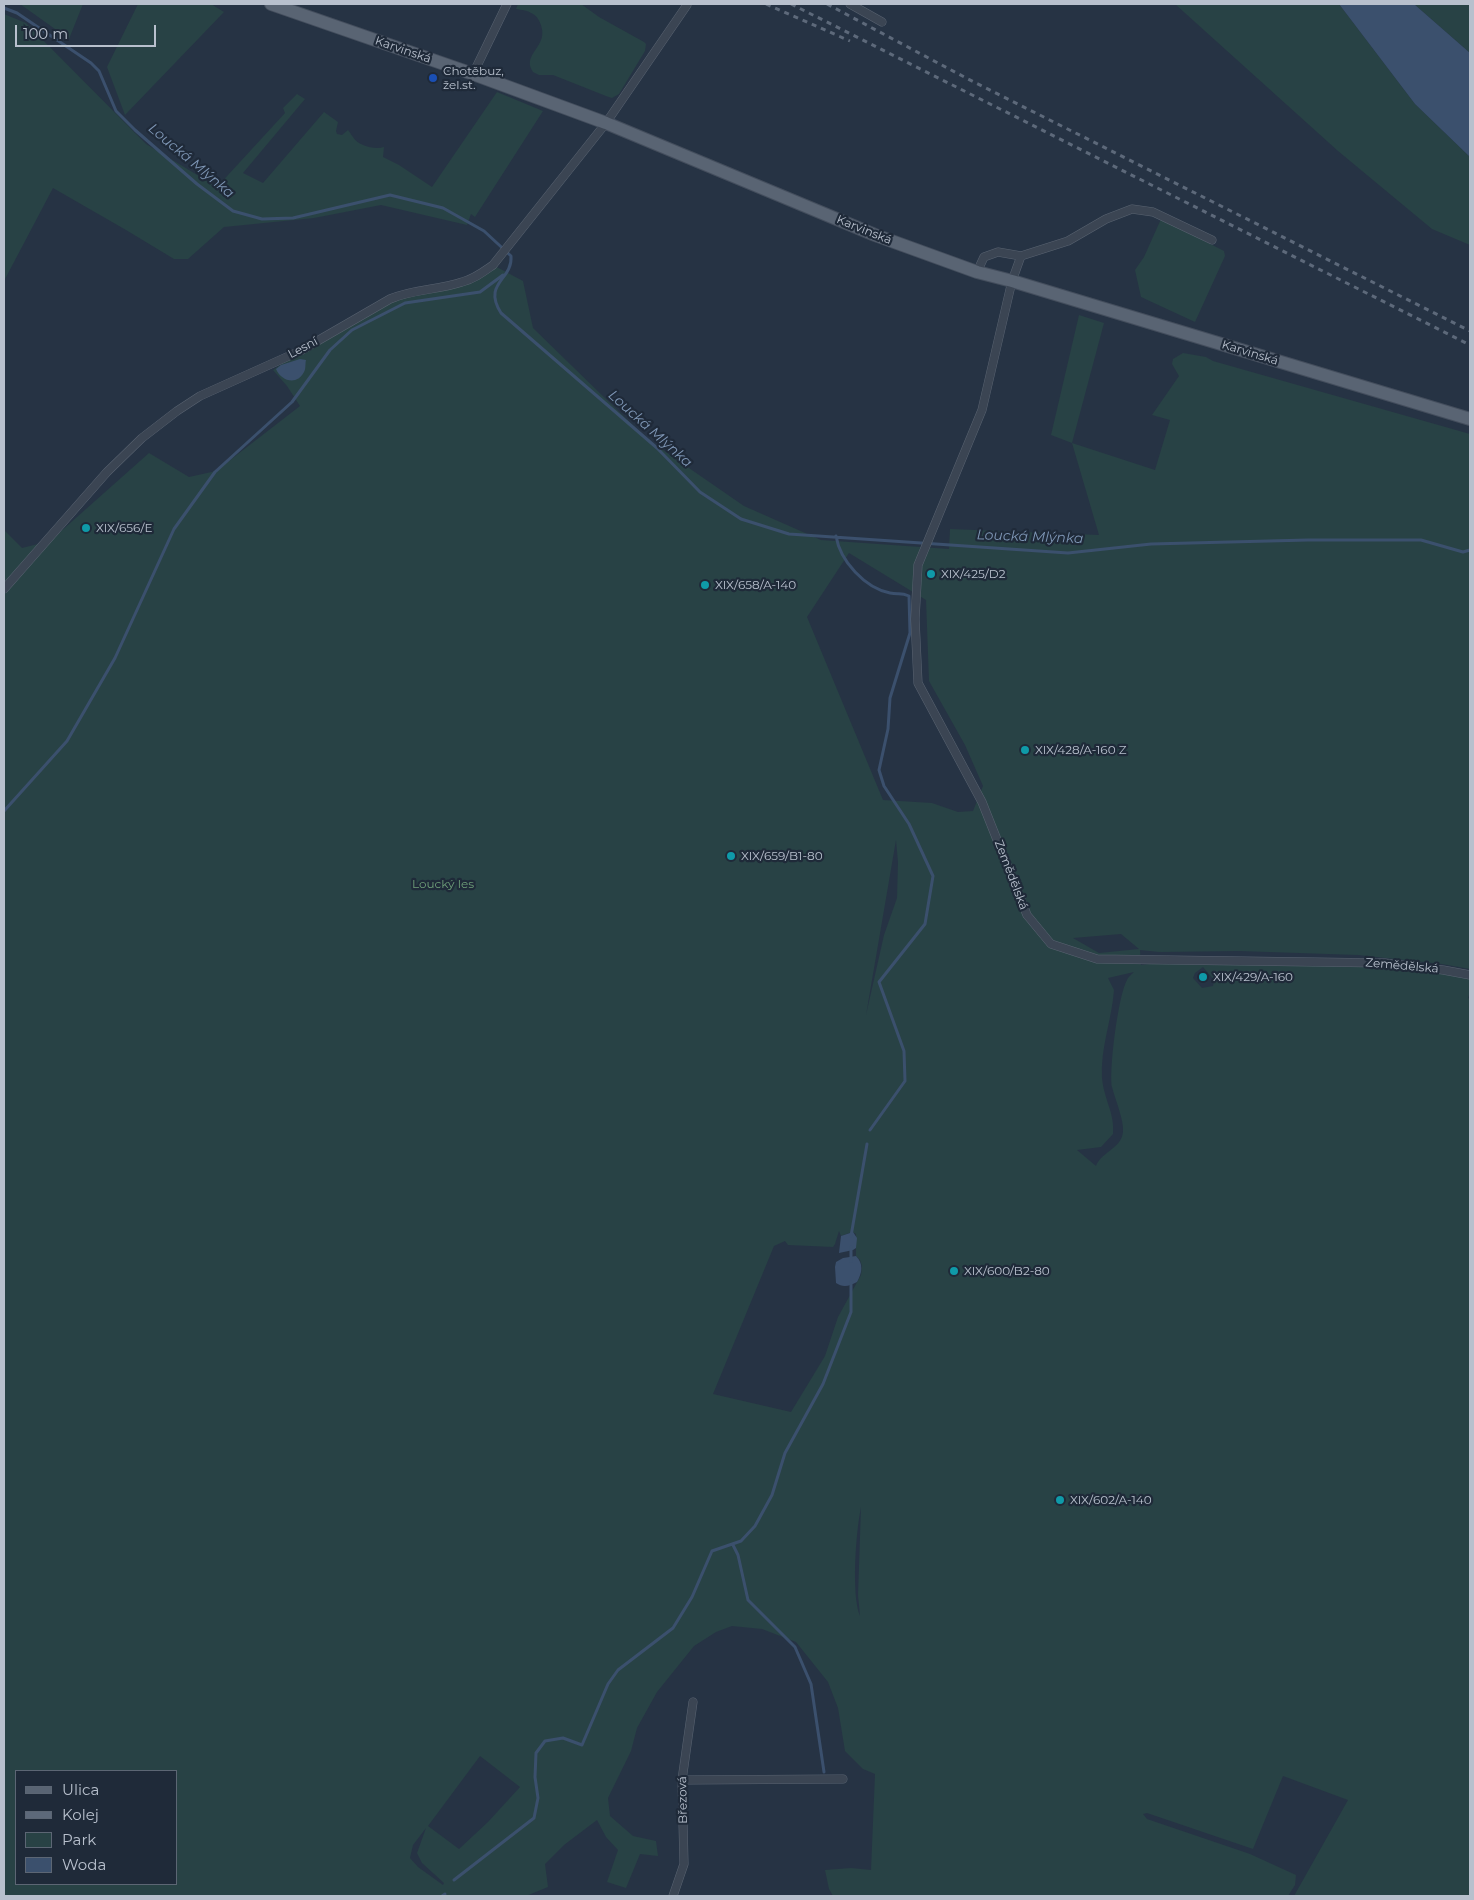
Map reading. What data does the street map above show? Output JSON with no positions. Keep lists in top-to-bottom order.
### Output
{
  "streets": {
    "main road": ["Karvinská"],
    "street": ["Lesní", "Zemědělská", "Březová"]
  },
  "crossings": [
    ["Karvinská", "Lesní"],
    ["Karvinská", "Zemědělská"]
  ],
  "water": ["Loucká Mlýnka"],
  "parks": ["Loucký les"],
  "places": [
    "Chotěbuz, žel.st.",
    "XIX/656/E",
    "XIX/425/D2",
    "XIX/658/A-140",
    "XIX/428/A-160 Z",
    "XIX/659/B1-80",
    "XIX/429/A-160",
    "XIX/600/B2-80",
    "XIX/602/A-140"
  ],
  "legend": [
    "Ulica",
    "Kolej",
    "Park",
    "Woda"
  ],
  "scale_bar": "100 m"
}
